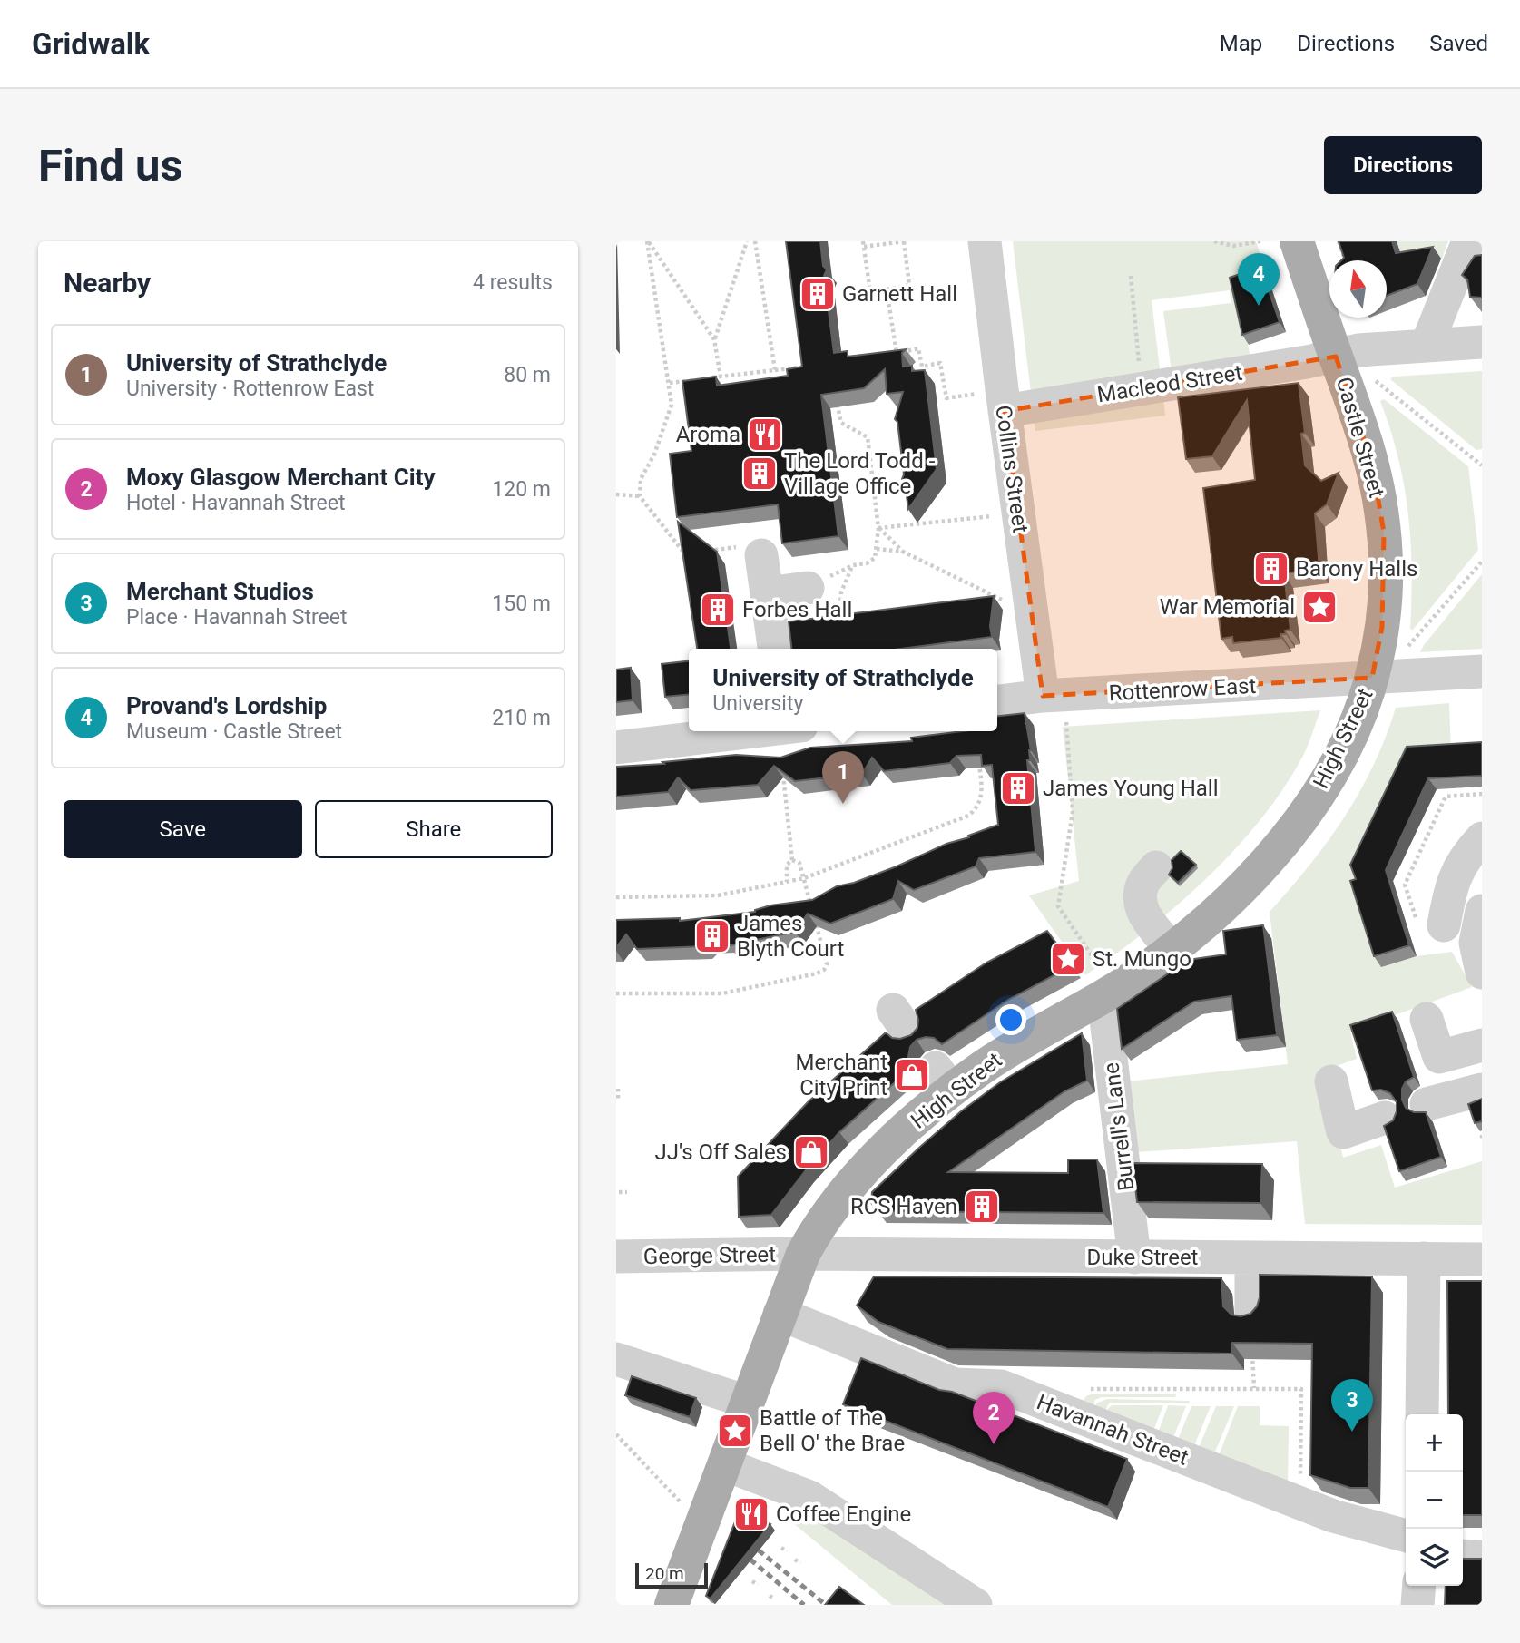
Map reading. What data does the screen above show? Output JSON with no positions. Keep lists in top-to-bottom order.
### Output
{
  "streets": {
    "main road": ["Castle Street", "High Street"],
    "street": [
      "Macleod Street",
      "Collins Street",
      "Rottenrow East",
      "Burrell's Lane",
      "George Street",
      "Duke Street",
      "Havannah Street"
    ]
  },
  "crossings": [
    ["Macleod Street", "Castle Street"],
    ["Macleod Street", "Collins Street"],
    ["Castle Street", "Rottenrow East"],
    ["Castle Street", "High Street"],
    ["Collins Street", "Rottenrow East"],
    ["Rottenrow East", "High Street"],
    ["High Street", "Burrell's Lane"],
    ["High Street", "George Street"],
    ["High Street", "Duke Street"],
    ["High Street", "Havannah Street"],
    ["Burrell's Lane", "Duke Street"],
    ["George Street", "Duke Street"]
  ],
  "places": {
    "building": [
      "Garnett Hall",
      "The Lord Todd - Village Office",
      "Barony Halls",
      "Forbes Hall",
      "James Young Hall",
      "James Blyth Court",
      "RCS Haven"
    ],
    "restaurant": ["Aroma", "Coffee Engine"],
    "place": ["War Memorial", "St. Mungo", "Battle of The Bell O' the Brae"],
    "shop": ["Merchant City Print", "JJ's Off Sales"]
  },
  "scale_bar": "20 m",
  "north": "top",
  "page": {
    "header": "Gridwalk",
    "nav": ["Map", "Directions", "Saved"],
    "buttons": [
      "Directions",
      ["Save", "Share"]
    ],
    "title": "Find us",
    "heading": ["Nearby", "4 results"],
    "pins": [
      "4",
      "1",
      "3",
      "2"
    ],
    "list": [
      {
        "mark": "1",
        "name": "University of Strathclyde",
        "note": "University · Rottenrow East",
        "value": "80 m"
      },
      {
        "mark": "2",
        "name": "Moxy Glasgow Merchant City",
        "note": "Hotel · Havannah Street",
        "value": "120 m"
      },
      {
        "mark": "3",
        "name": "Merchant Studios",
        "note": "Place · Havannah Street",
        "value": "150 m"
      },
      {
        "mark": "4",
        "name": "Provand's Lordship",
        "note": "Museum · Castle Street",
        "value": "210 m"
      }
    ],
    "popup": ["University of Strathclyde", "University"],
    "map_buttons": ["+", "−"],
    "scale": "20 m"
  }
}
